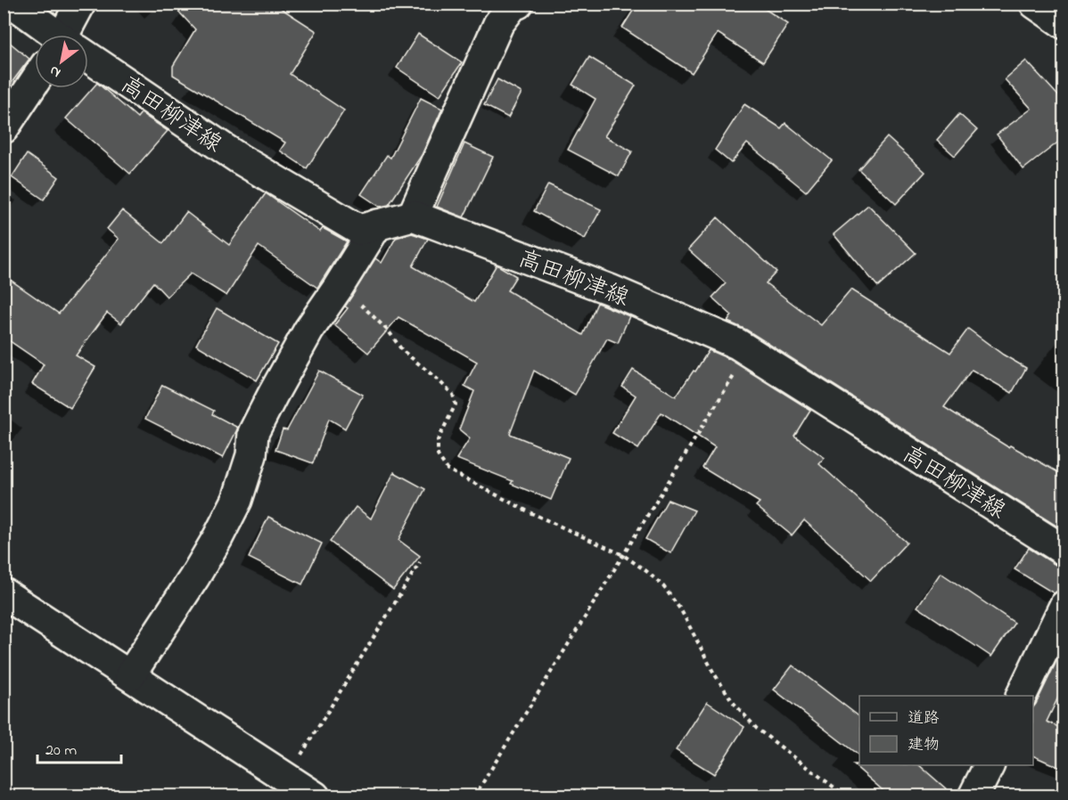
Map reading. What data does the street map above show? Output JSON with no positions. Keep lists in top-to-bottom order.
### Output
{
  "streets": {
    "street": ["高田柳津線"]
  },
  "legend": ["道路", "建物"],
  "scale_bar": "20 m",
  "north": "bottom left"
}
